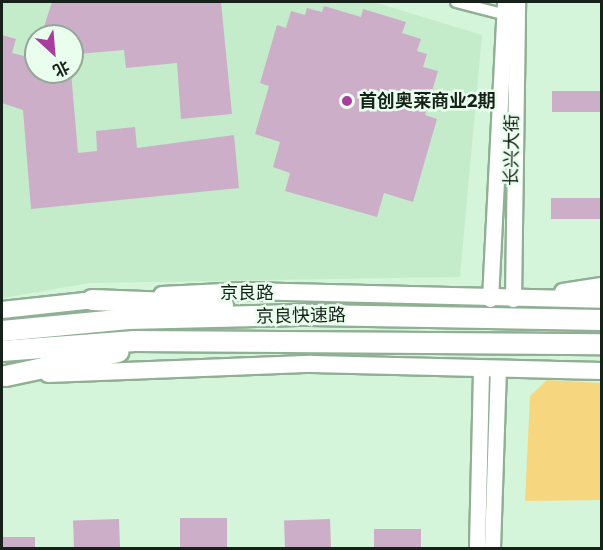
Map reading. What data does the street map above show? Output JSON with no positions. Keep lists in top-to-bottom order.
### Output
{
  "streets": {
    "highway": ["京良快速路"],
    "main road": ["京良路"],
    "street": ["长兴大街"]
  },
  "crossings": [
    ["长兴大街", "京良路"]
  ],
  "places": ["首创奥莱商业2期"],
  "north": "bottom right"
}
